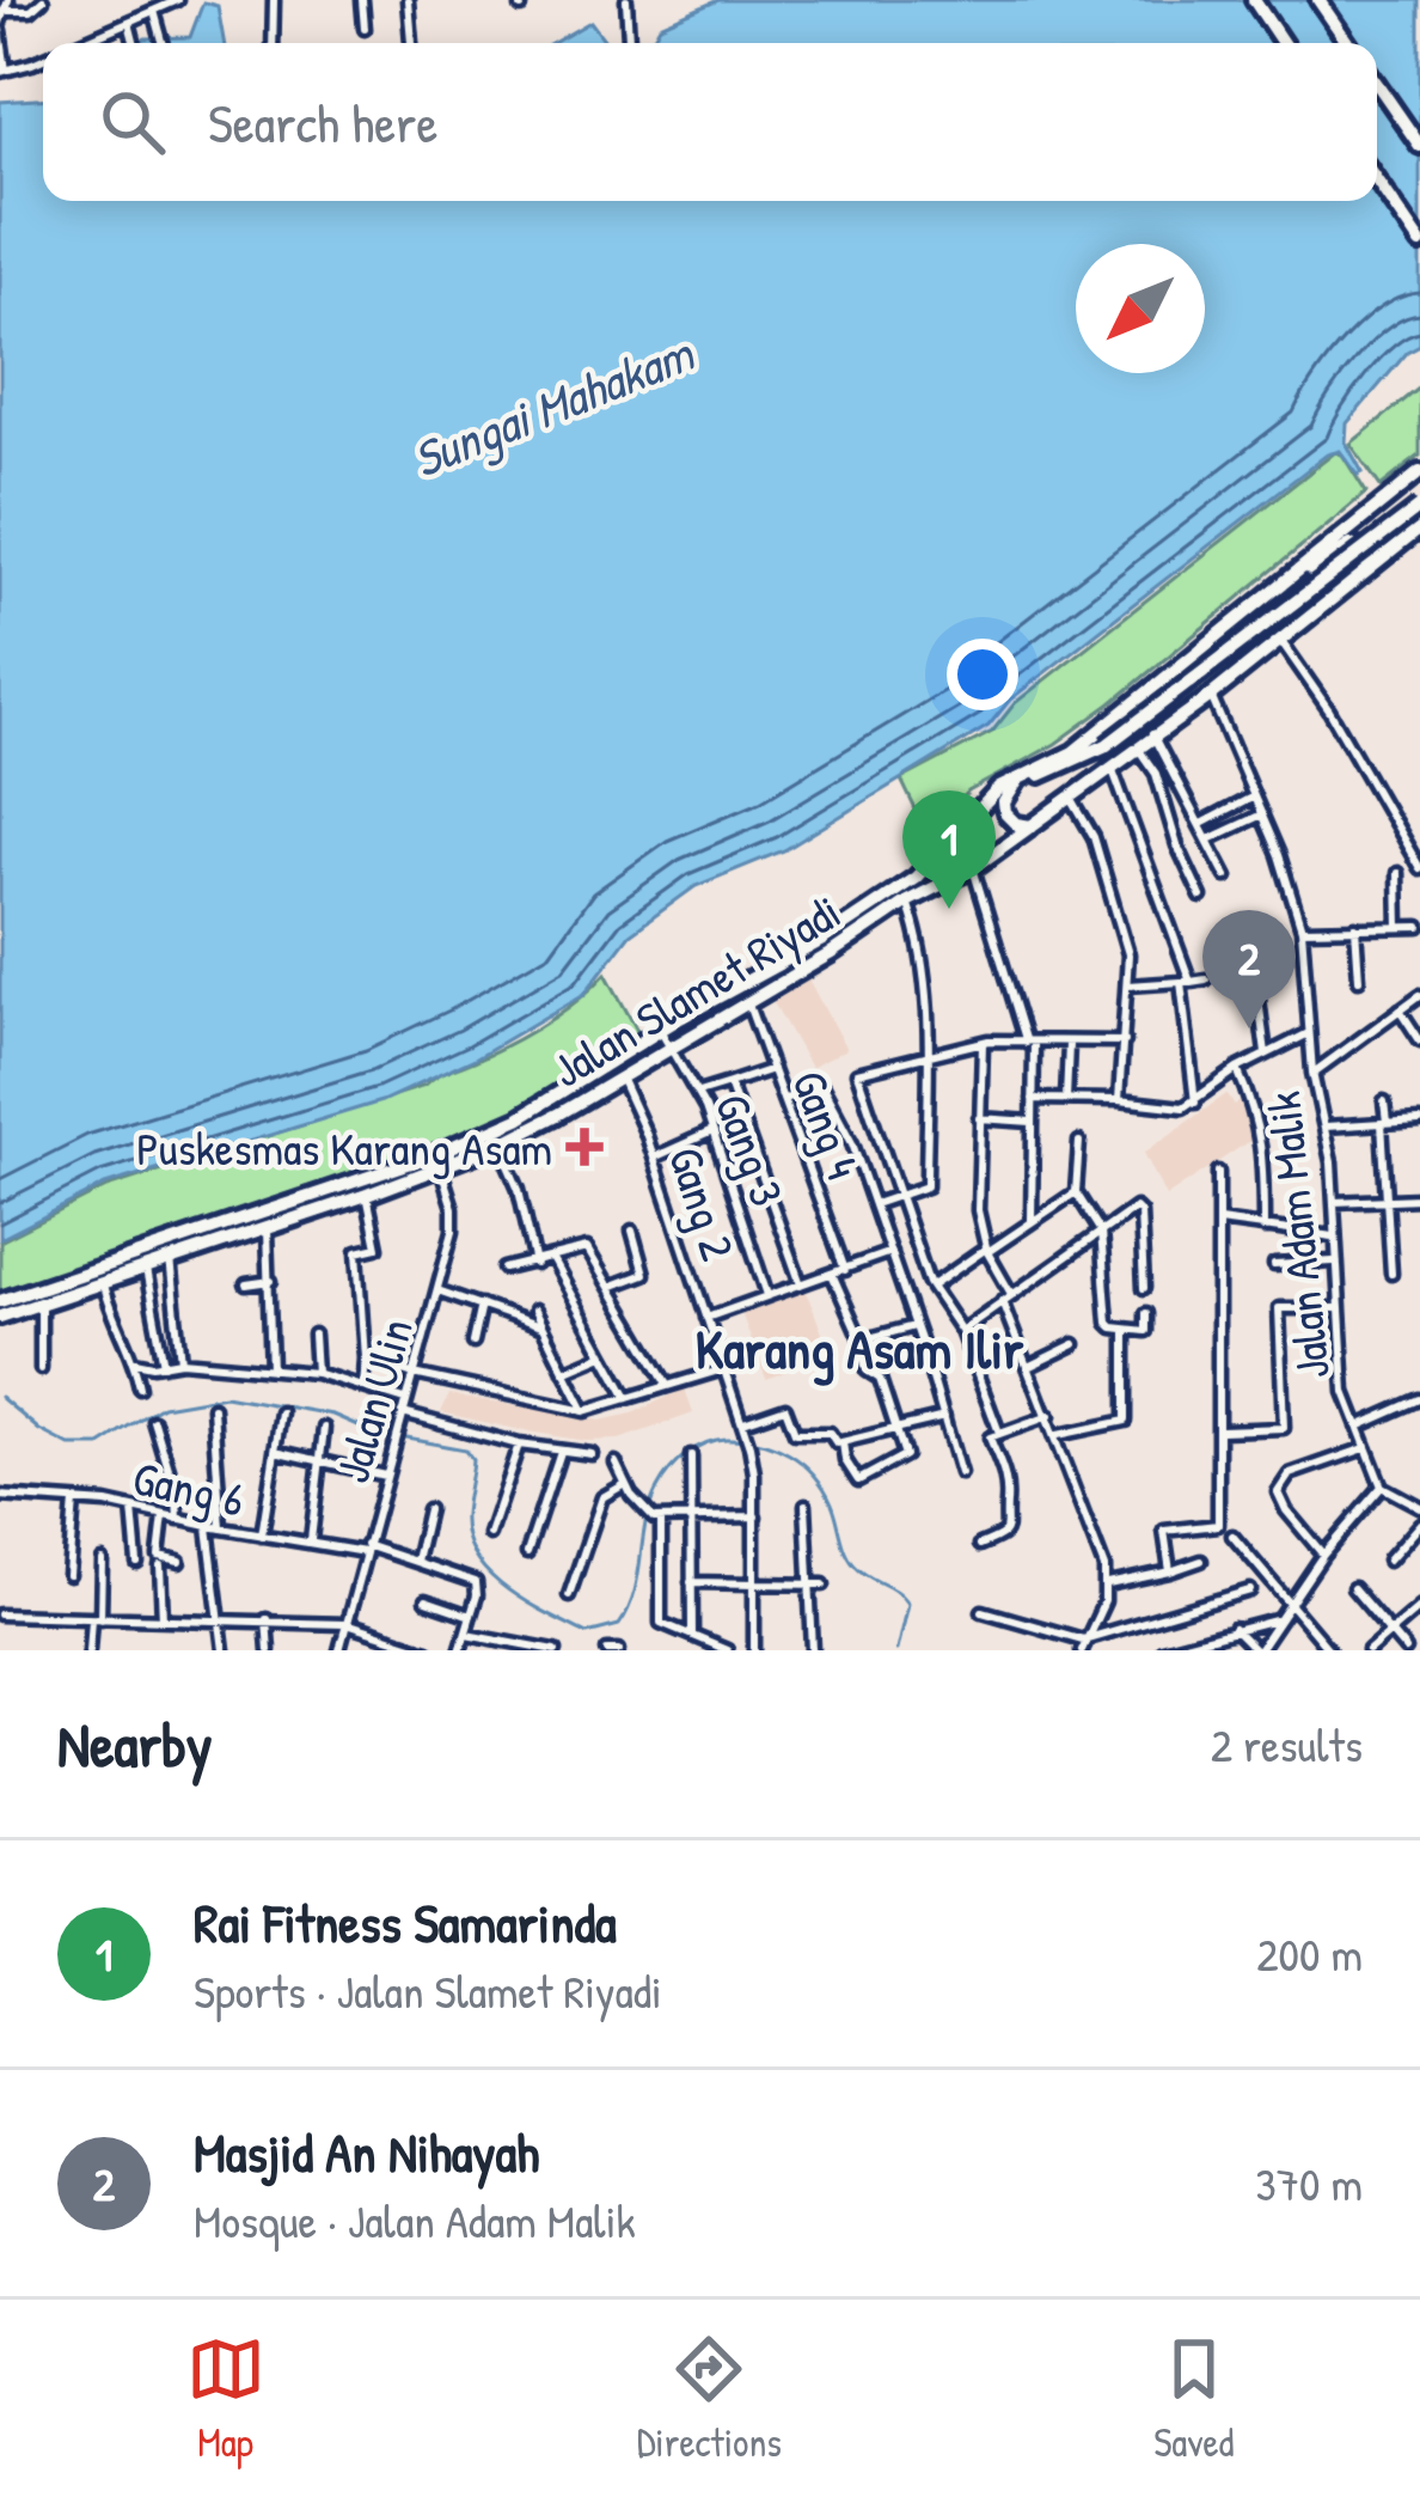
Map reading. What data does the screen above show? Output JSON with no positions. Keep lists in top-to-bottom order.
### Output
{
  "streets": {
    "highway": ["Jalan Slamet Riyadi"],
    "street": [
      "Gang 4",
      "Gang 3",
      "Gang 2",
      "Jalan Adam Malik",
      "Jalan Ulin",
      "Gang 6"
    ]
  },
  "crossings": [
    ["Jalan Slamet Riyadi", "Gang 4"],
    ["Jalan Slamet Riyadi", "Gang 3"],
    ["Jalan Slamet Riyadi", "Gang 2"],
    ["Jalan Slamet Riyadi", "Jalan Adam Malik"],
    ["Jalan Slamet Riyadi", "Jalan Ulin"],
    ["Jalan Ulin", "Gang 6"]
  ],
  "districts": ["Karang Asam Ilir"],
  "water": ["Sungai Mahakam"],
  "places": {
    "health": ["Puskesmas Karang Asam"]
  },
  "north": "bottom left",
  "page": {
    "search": "Search here",
    "pins": ["1", "2"],
    "heading": ["Nearby", "2 results"],
    "list": [
      {
        "mark": "1",
        "name": "Rai Fitness Samarinda",
        "note": "Sports · Jalan Slamet Riyadi",
        "value": "200 m"
      },
      {
        "mark": "2",
        "name": "Masjid An Nihayah",
        "note": "Mosque · Jalan Adam Malik",
        "value": "370 m"
      }
    ],
    "nav": ["Map", "Directions", "Saved"]
  }
}
